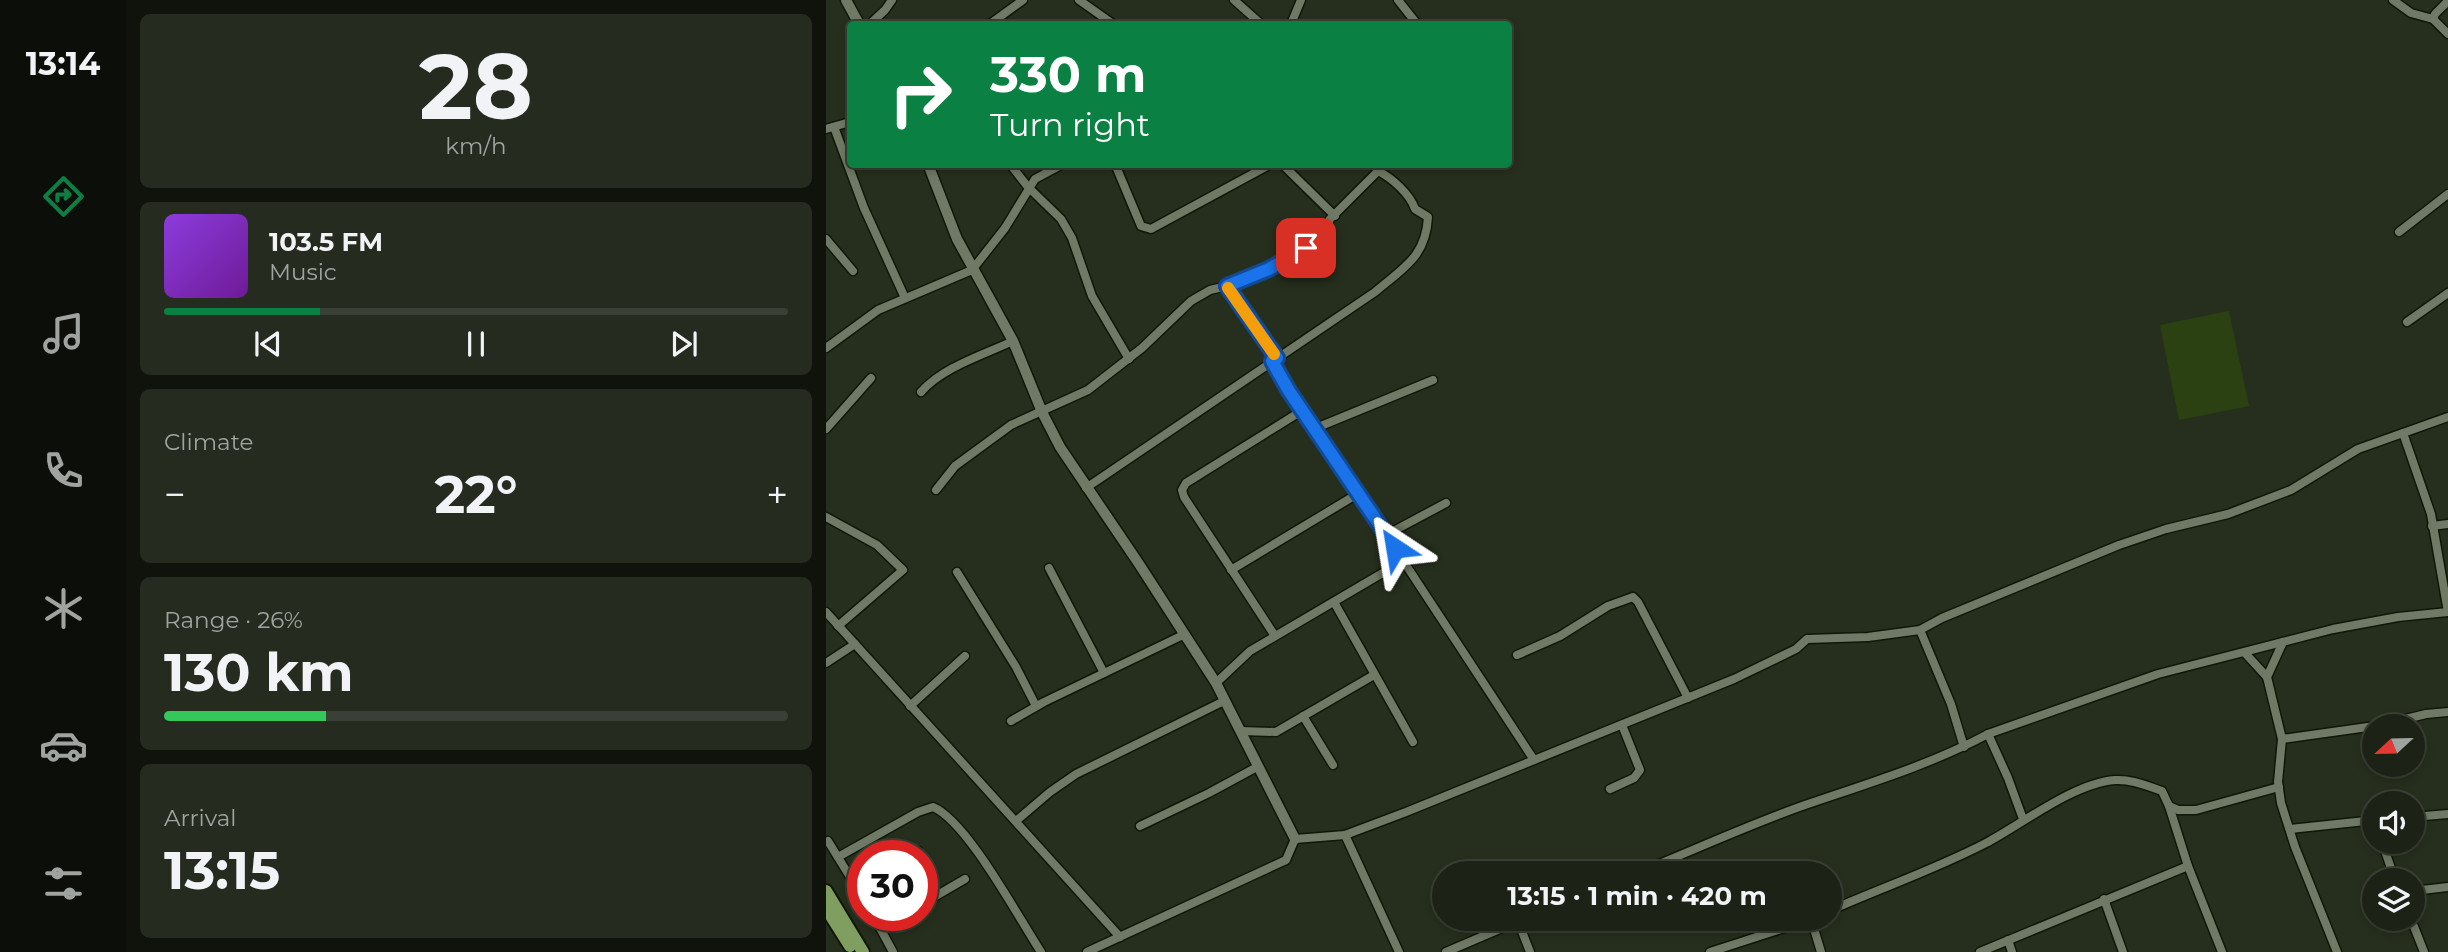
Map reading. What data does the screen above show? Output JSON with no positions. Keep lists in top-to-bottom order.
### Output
{
  "north": "left",
  "page": {
    "tabs": "13:14",
    "tile": [
      ["28", "km/h"],
      "Climate",
      ["Range · 26%", "130 km"],
      ["Arrival", "13:15"]
    ],
    "turn": ["330 m", "Turn right"],
    "song": ["103.5 FM", "Music"],
    "heat": ["−", "22°", "+"],
    "limit": "30",
    "trip": "13:15 · 1 min · 420 m"
  }
}
